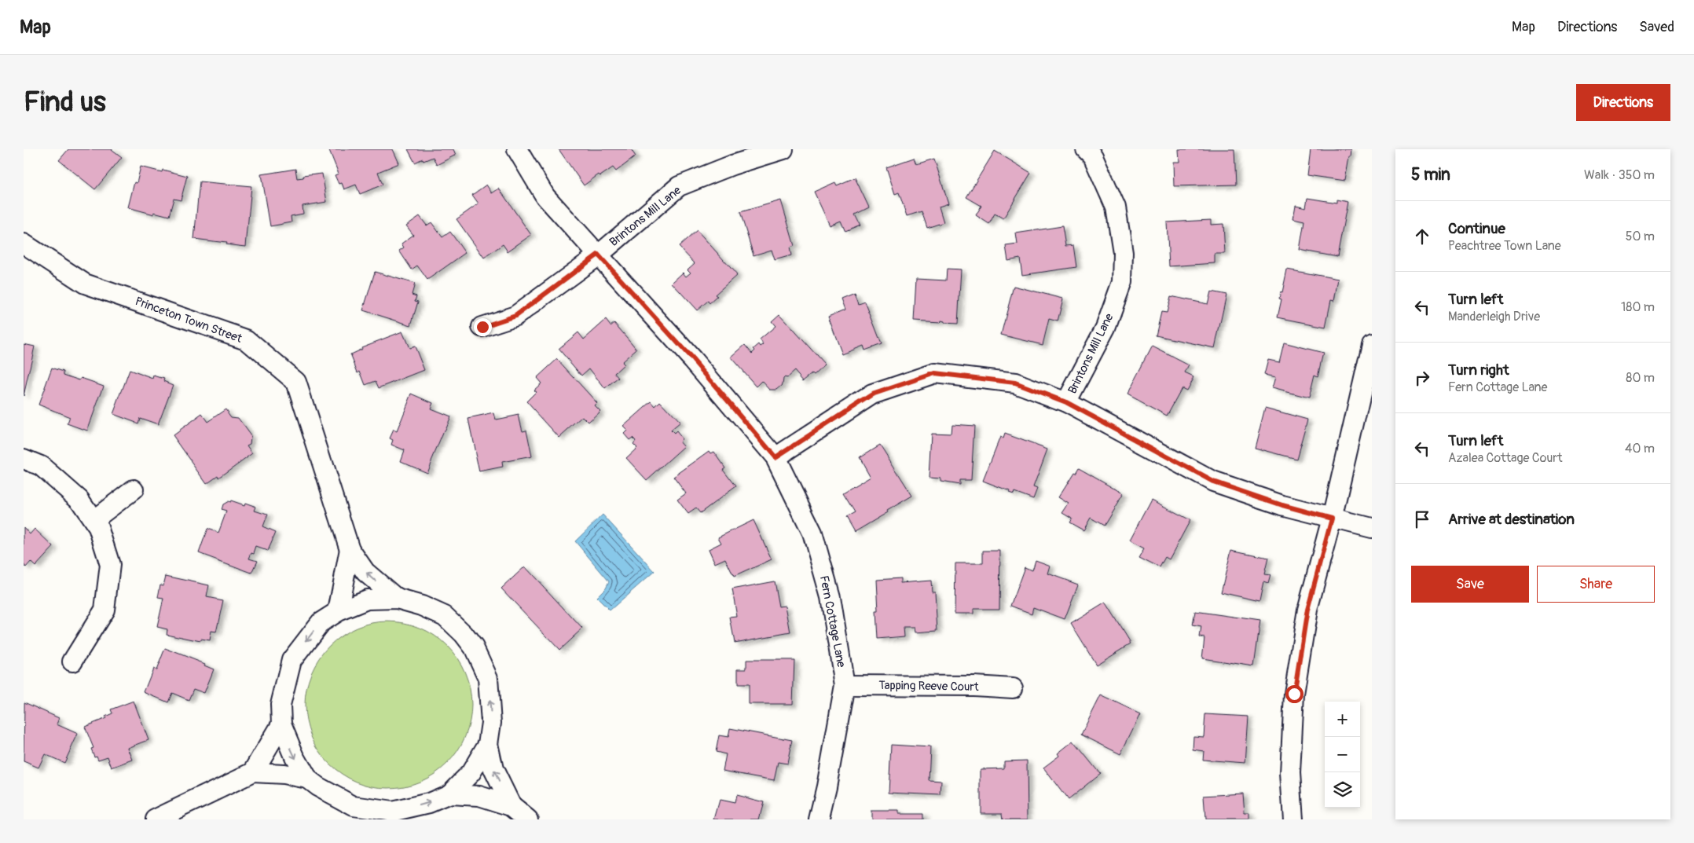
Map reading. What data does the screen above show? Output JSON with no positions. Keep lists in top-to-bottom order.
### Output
{
  "streets": {
    "street": [
      "Brintons Mill Lane",
      "Princeton Town Street",
      "Fern Cottage Lane",
      "Tapping Reeve Court"
    ]
  },
  "crossings": [
    ["Brintons Mill Lane", "Fern Cottage Lane"],
    ["Fern Cottage Lane", "Tapping Reeve Court"]
  ],
  "page": {
    "header": "Map",
    "nav": ["Map", "Directions", "Saved"],
    "buttons": [
      "Directions",
      ["Save", "Share"]
    ],
    "title": "Find us",
    "heading": ["5 min", "Walk · 350 m"],
    "list": [
      ["Continue", "Peachtree Town Lane", "50 m"],
      ["Turn left", "Manderleigh Drive", "180 m"],
      ["Turn right", "Fern Cottage Lane", "80 m"],
      ["Turn left", "Azalea Cottage Court", "40 m"],
      "Arrive at destination"
    ],
    "map_buttons": ["+", "−"]
  }
}
